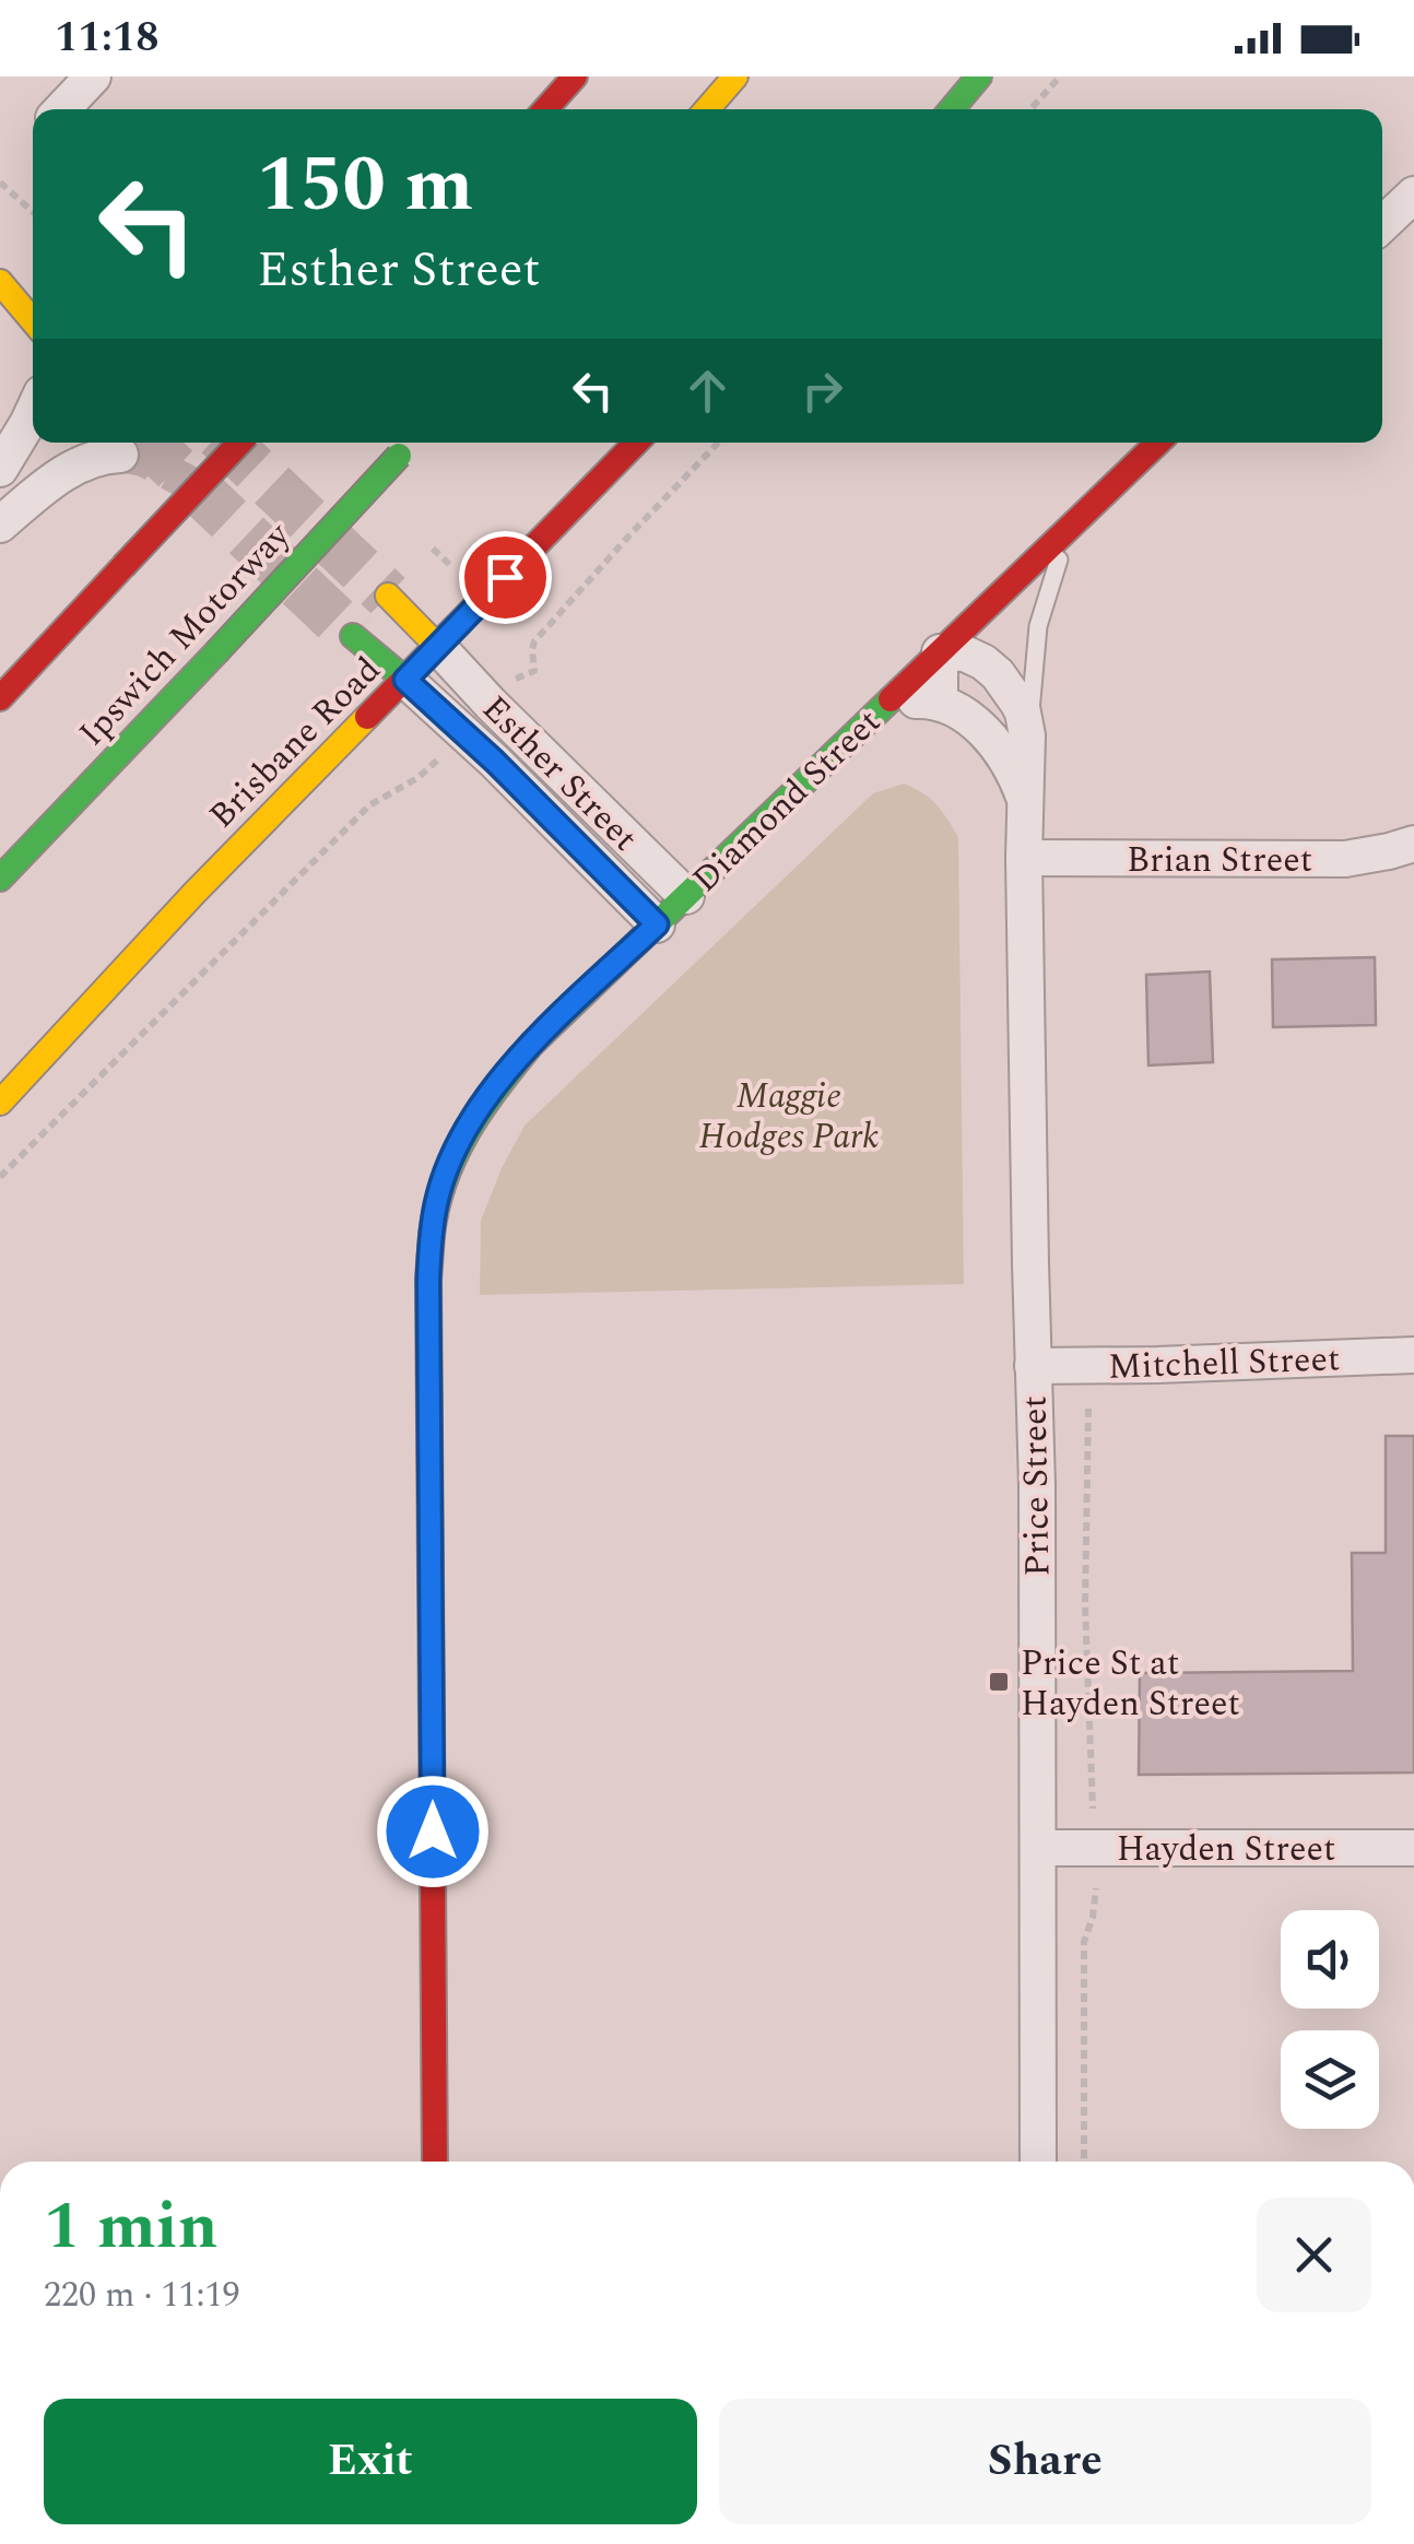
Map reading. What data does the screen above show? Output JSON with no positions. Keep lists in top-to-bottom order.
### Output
{
  "streets": {
    "main road": ["Ipswich Motorway", "Brisbane Road", "Diamond Street"],
    "street": [
      "Esther Street",
      "Brian Street",
      "Mitchell Street",
      "Price Street",
      "Hayden Street"
    ]
  },
  "crossings": [
    ["Brisbane Road", "Esther Street"],
    ["Esther Street", "Diamond Street"],
    ["Diamond Street", "Price Street"],
    ["Brian Street", "Price Street"],
    ["Mitchell Street", "Price Street"],
    ["Price Street", "Hayden Street"]
  ],
  "parks": ["Maggie Hodges Park"],
  "places": {
    "transit": ["Price St at Hayden Street"]
  },
  "page": {
    "status": "11:18",
    "turn": ["150 m", "Esther Street"],
    "heading": ["1 min", "220 m · 11:19"],
    "buttons": ["Exit", "Share"]
  }
}
